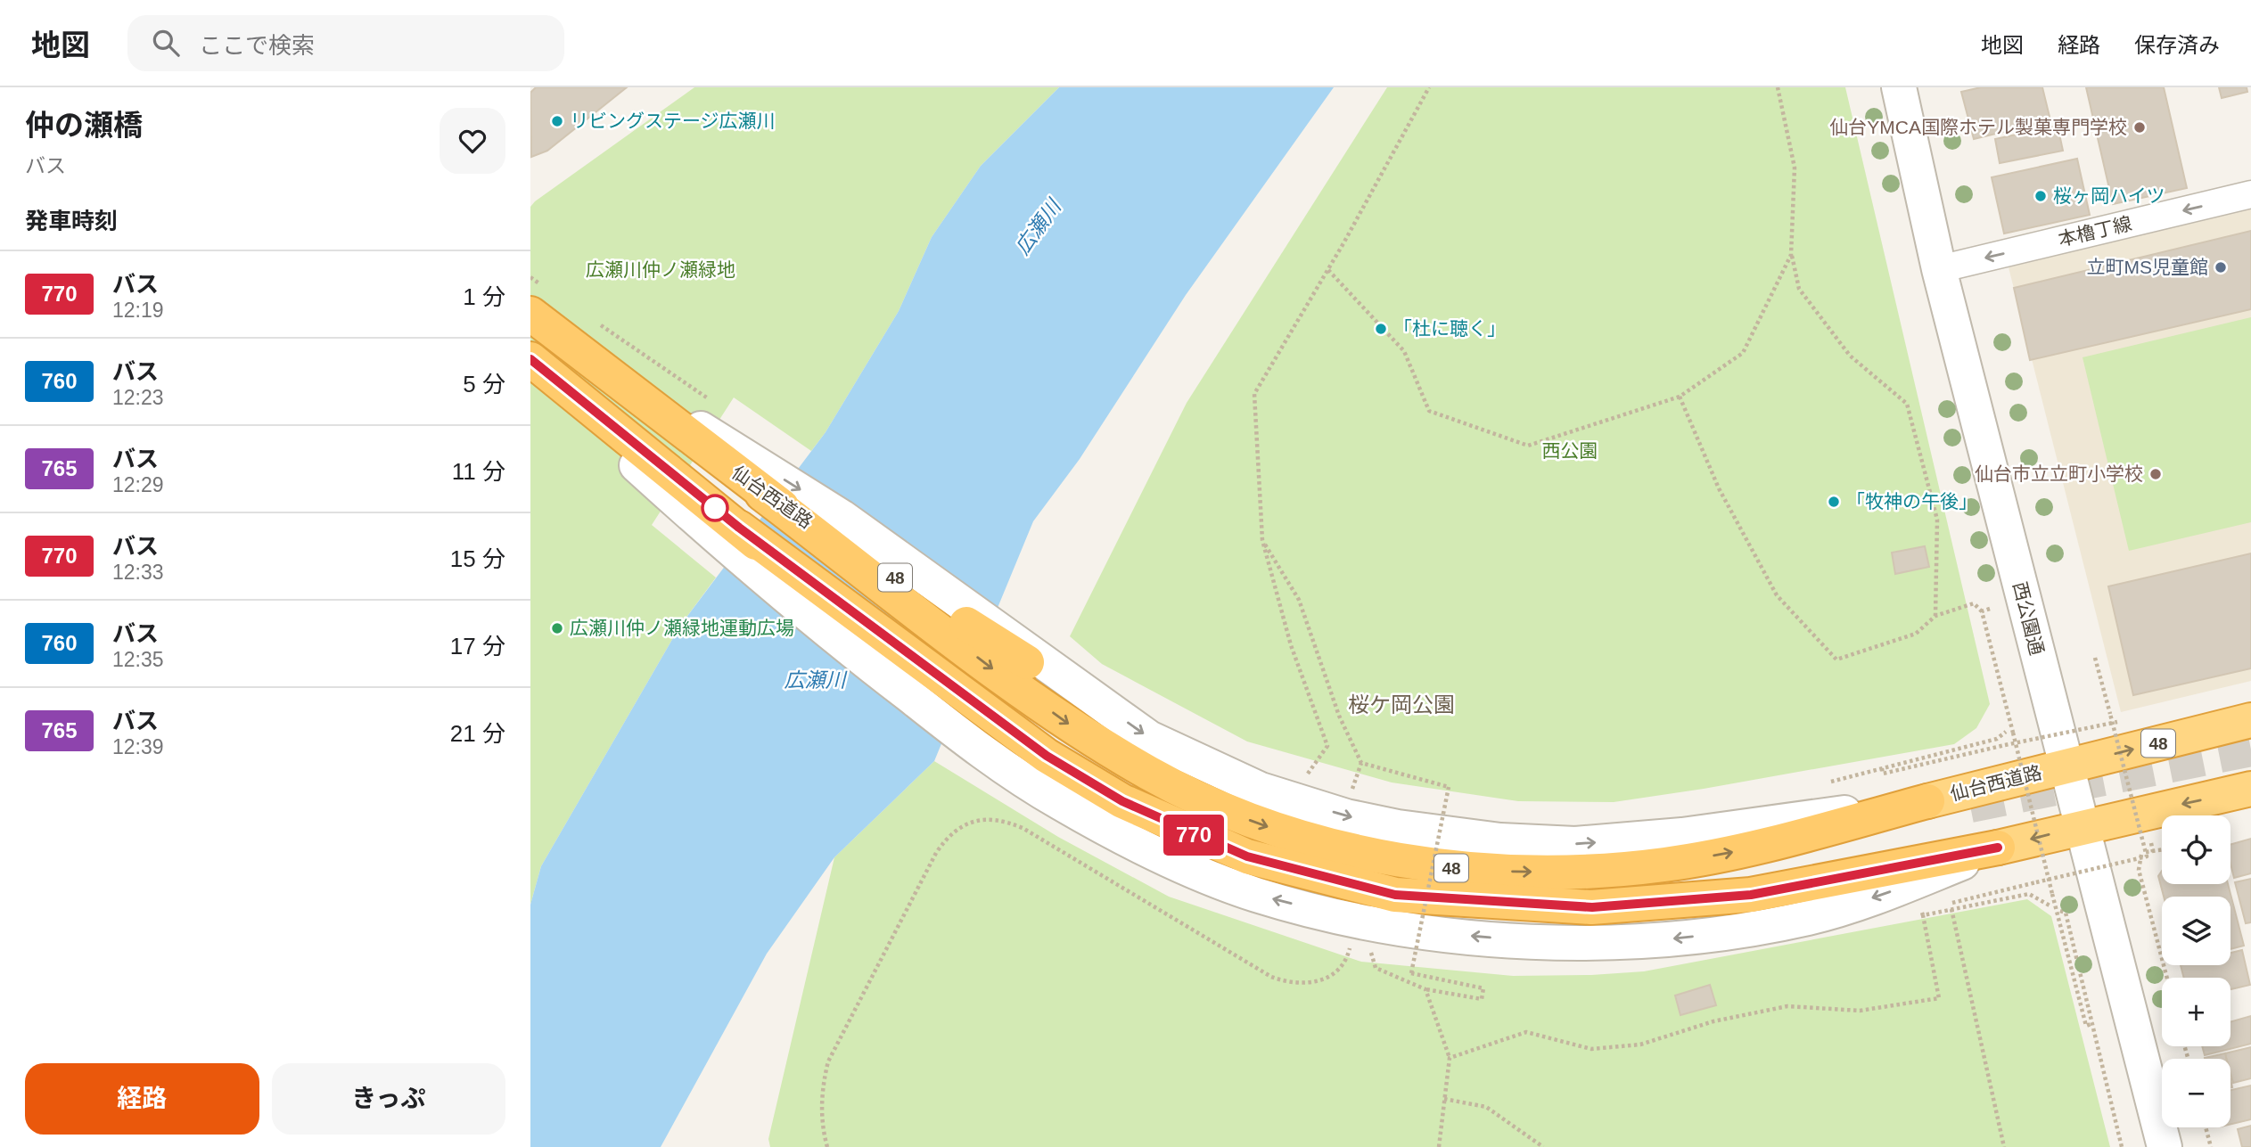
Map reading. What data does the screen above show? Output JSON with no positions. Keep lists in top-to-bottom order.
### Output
{
  "streets": {
    "highway": ["仙台西道路", "48"],
    "street": ["本櫓丁線", "西公園通"]
  },
  "crossings": [
    ["本櫓丁線", "西公園通"],
    ["仙台西道路", "48"],
    ["仙台西道路", "西公園通"],
    ["48", "西公園通"]
  ],
  "one_way": ["本櫓丁線"],
  "districts": ["桜ケ岡公園"],
  "water": ["広瀬川"],
  "parks": ["広瀬川仲ノ瀬緑地", "西公園"],
  "places": [
    "リビングステージ広瀬川",
    "仙台YMCA国際ホテル製菓専門学校",
    "桜ヶ岡ハイツ",
    "立町MS児童館",
    "「杜に聴く」",
    "仙台市立立町小学校",
    "「牧神の午後」",
    "広瀬川仲ノ瀬緑地運動広場"
  ],
  "lines": ["bus line 770"],
  "page": {
    "header": "地図",
    "search": "ここで検索",
    "nav": ["地図", "経路", "保存済み"],
    "heading": [
      ["仲の瀬橋", "バス"],
      "発車時刻"
    ],
    "on_map": "770",
    "list": [
      {
        "mark": "770",
        "name": "バス",
        "note": "12:19",
        "value": "1 分"
      },
      {
        "mark": "760",
        "name": "バス",
        "note": "12:23",
        "value": "5 分"
      },
      {
        "mark": "765",
        "name": "バス",
        "note": "12:29",
        "value": "11 分"
      },
      {
        "mark": "770",
        "name": "バス",
        "note": "12:33",
        "value": "15 分"
      },
      {
        "mark": "760",
        "name": "バス",
        "note": "12:35",
        "value": "17 分"
      },
      {
        "mark": "765",
        "name": "バス",
        "note": "12:39",
        "value": "21 分"
      }
    ],
    "map_buttons": ["+", "−"],
    "buttons": ["経路", "きっぷ"]
  }
}
